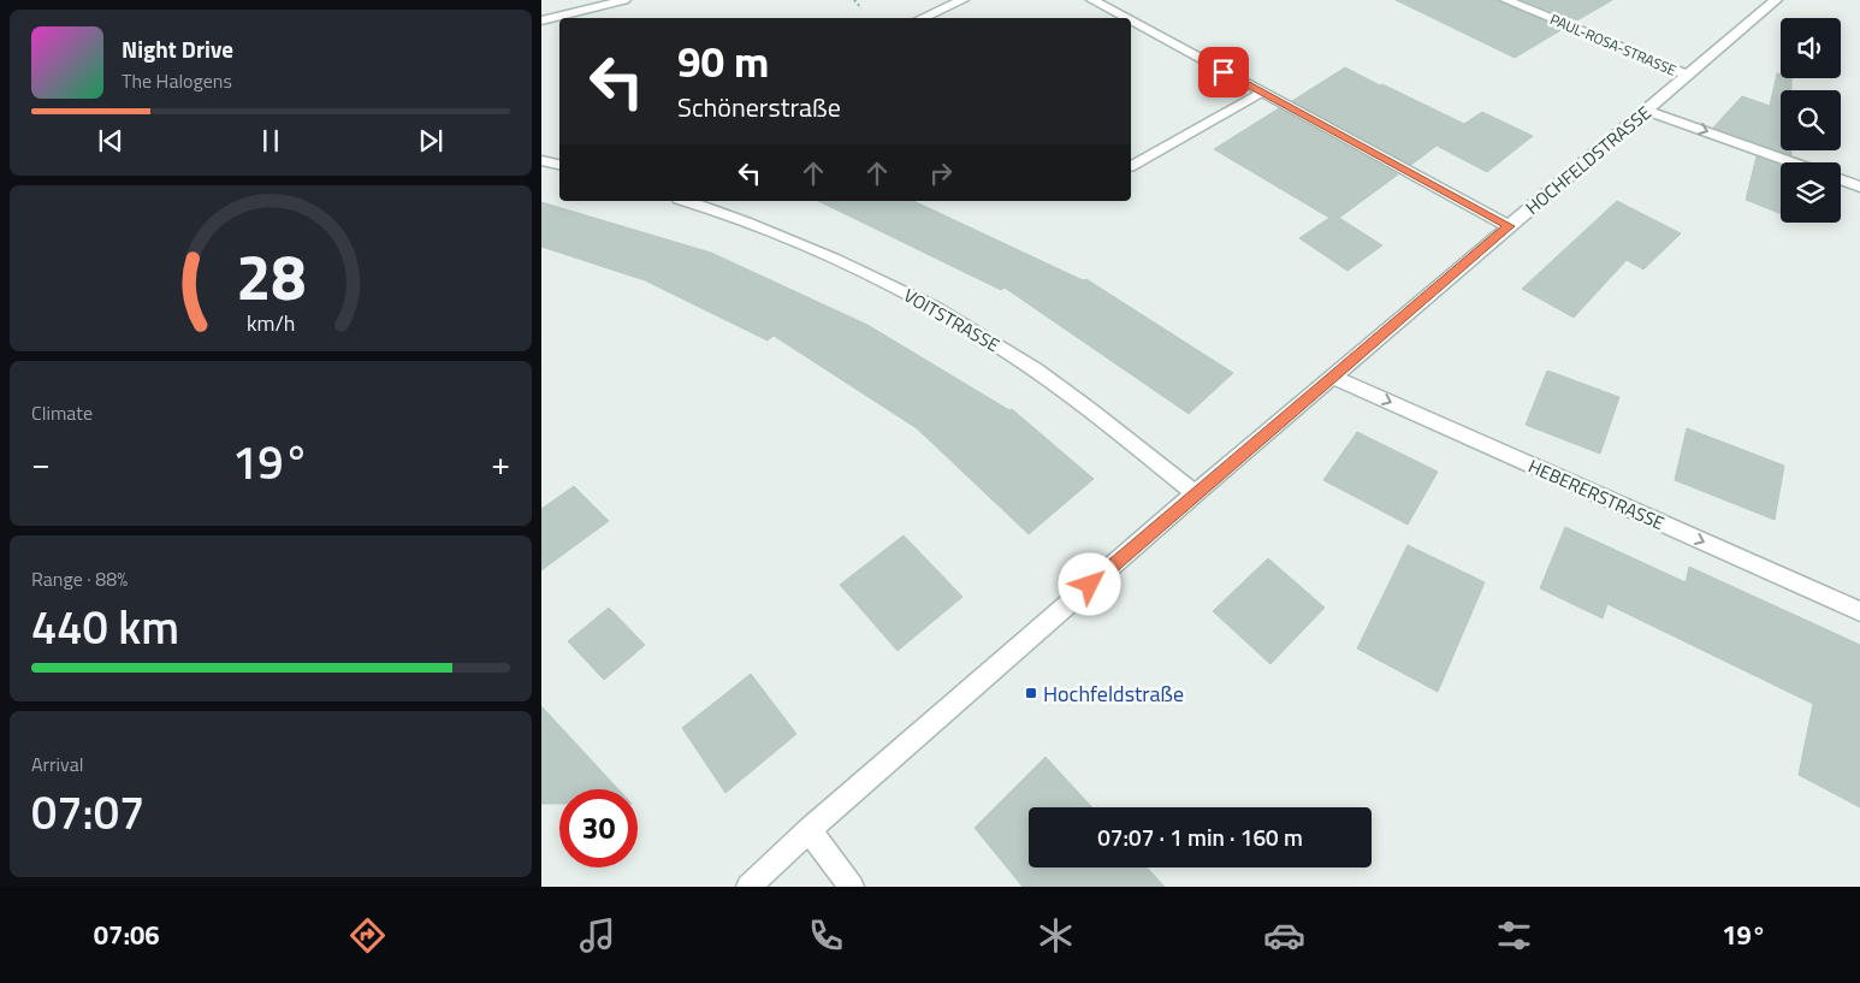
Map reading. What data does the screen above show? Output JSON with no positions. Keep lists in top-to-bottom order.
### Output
{
  "streets": {
    "street": [
      "PAUL-ROSA-STRASSE",
      "HOCHFELDSTRASSE",
      "VOITSTRASSE",
      "HEBERERSTRASSE"
    ]
  },
  "crossings": [
    ["PAUL-ROSA-STRASSE", "HOCHFELDSTRASSE"],
    ["HOCHFELDSTRASSE", "VOITSTRASSE"],
    ["HOCHFELDSTRASSE", "HEBERERSTRASSE"]
  ],
  "one_way": ["HEBERERSTRASSE"],
  "places": {
    "transit": ["Hochfeldstraße"]
  },
  "page": {
    "turn": ["90 m", "Schönerstraße"],
    "song": ["Night Drive", "The Halogens"],
    "tile": [
      "Climate",
      ["Range · 88%", "440 km"],
      ["Arrival", "07:07"]
    ],
    "heat": ["−", "19°", "+"],
    "limit": "30",
    "trip": "07:07 · 1 min · 160 m",
    "tabs": ["07:06", "19°"],
    "gauge": ["28", "km/h"]
  }
}
